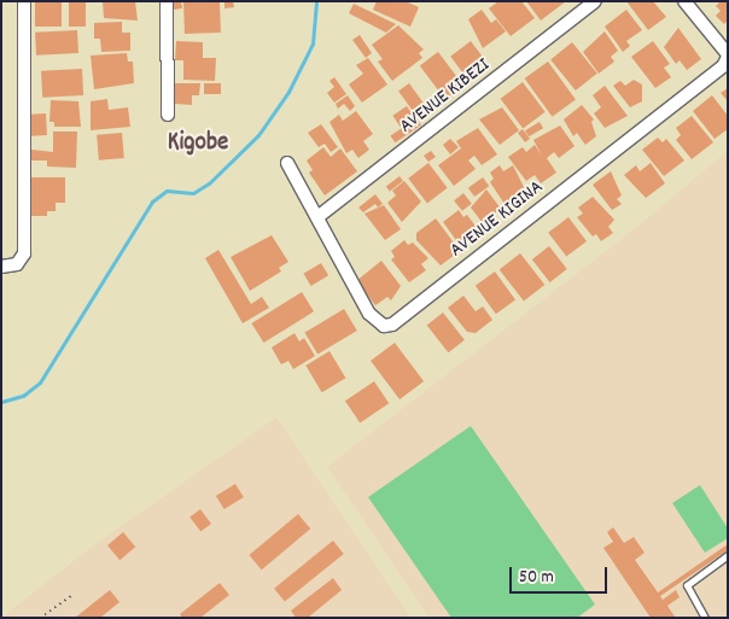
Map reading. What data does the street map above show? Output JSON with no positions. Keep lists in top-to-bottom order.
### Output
{
  "streets": {
    "street": ["AVENUE KIBEZI", "AVENUE KIGINA"]
  },
  "crossings": [
    ["AVENUE KIBEZI", "AVENUE KIGINA"]
  ],
  "districts": ["Kigobe"],
  "scale_bar": "50 m"
}
